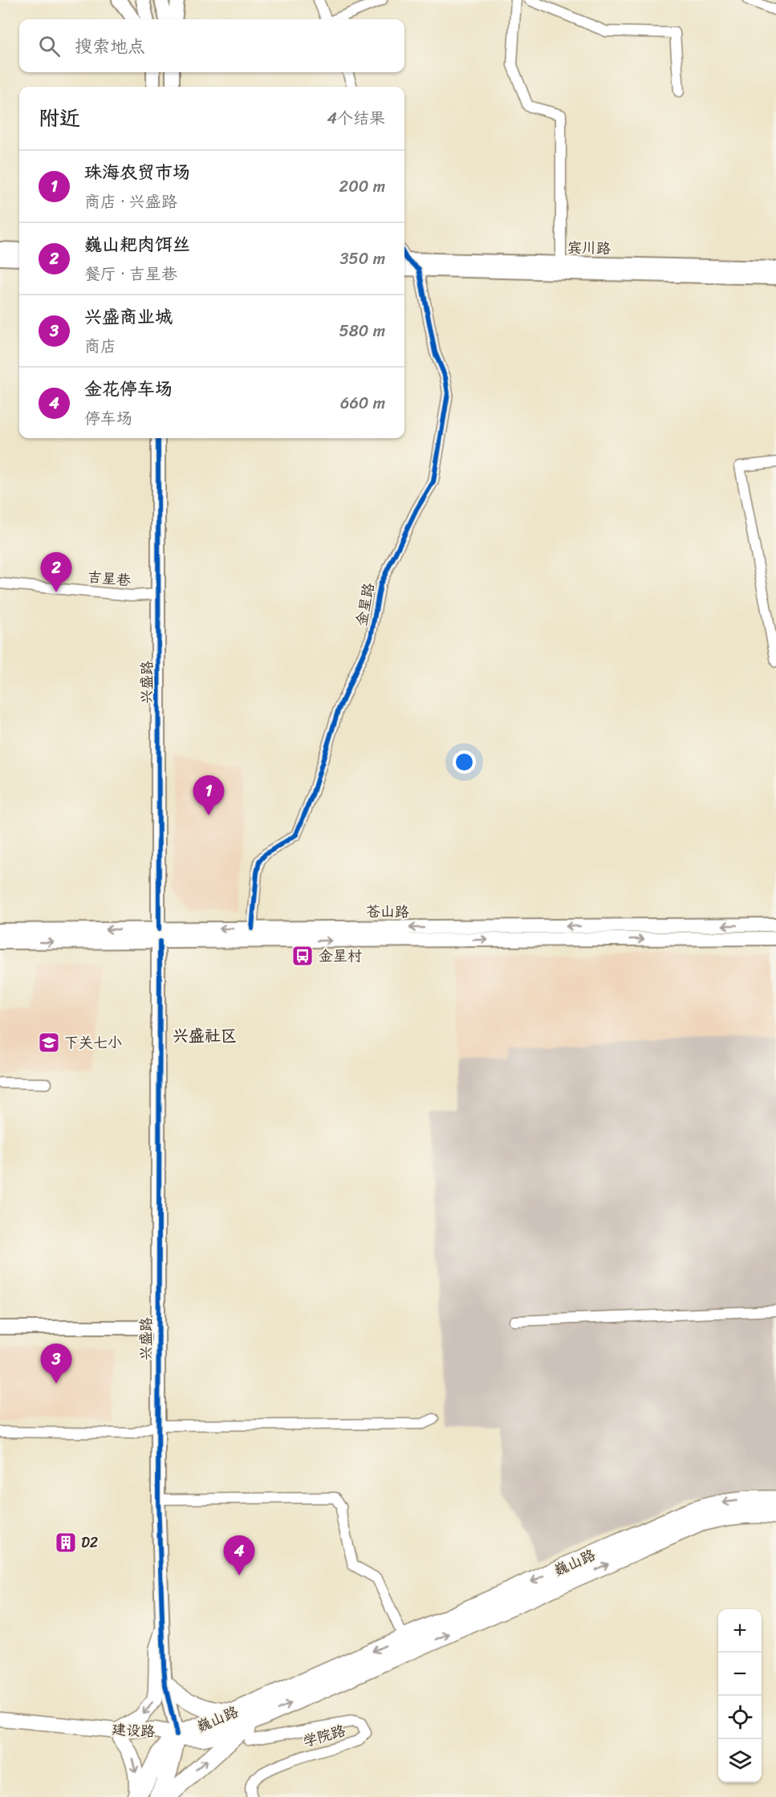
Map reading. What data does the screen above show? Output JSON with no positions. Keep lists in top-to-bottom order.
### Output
{
  "streets": {
    "highway": ["巍山路"],
    "main road": [
      "宾川路",
      "兴盛路",
      "苍山路",
      "建设路"
    ],
    "street": ["吉星巷", "金星路", "学院路"]
  },
  "crossings": [
    ["宾川路", "金星路"],
    ["吉星巷", "兴盛路"],
    ["金星路", "苍山路"],
    ["兴盛路", "苍山路"],
    ["兴盛路", "巍山路"],
    ["兴盛路", "建设路"],
    ["巍山路", "建设路"]
  ],
  "districts": ["兴盛社区"],
  "places": {
    "bus stop": ["金星村"],
    "school or university": ["下关七小"],
    "building": ["D2"]
  },
  "page": {
    "search": "搜索地点",
    "heading": ["附近", "4个结果"],
    "list": [
      {
        "mark": "1",
        "name": "珠海农贸市场",
        "note": "商店 · 兴盛路",
        "value": "200 m"
      },
      {
        "mark": "2",
        "name": "巍山耙肉饵丝",
        "note": "餐厅 · 吉星巷",
        "value": "350 m"
      },
      {
        "mark": "3",
        "name": "兴盛商业城",
        "note": "商店",
        "value": "580 m"
      },
      {
        "mark": "4",
        "name": "金花停车场",
        "note": "停车场",
        "value": "660 m"
      }
    ],
    "pins": [
      "2",
      "1",
      "3",
      "4"
    ],
    "map_buttons": ["+", "−"]
  }
}
